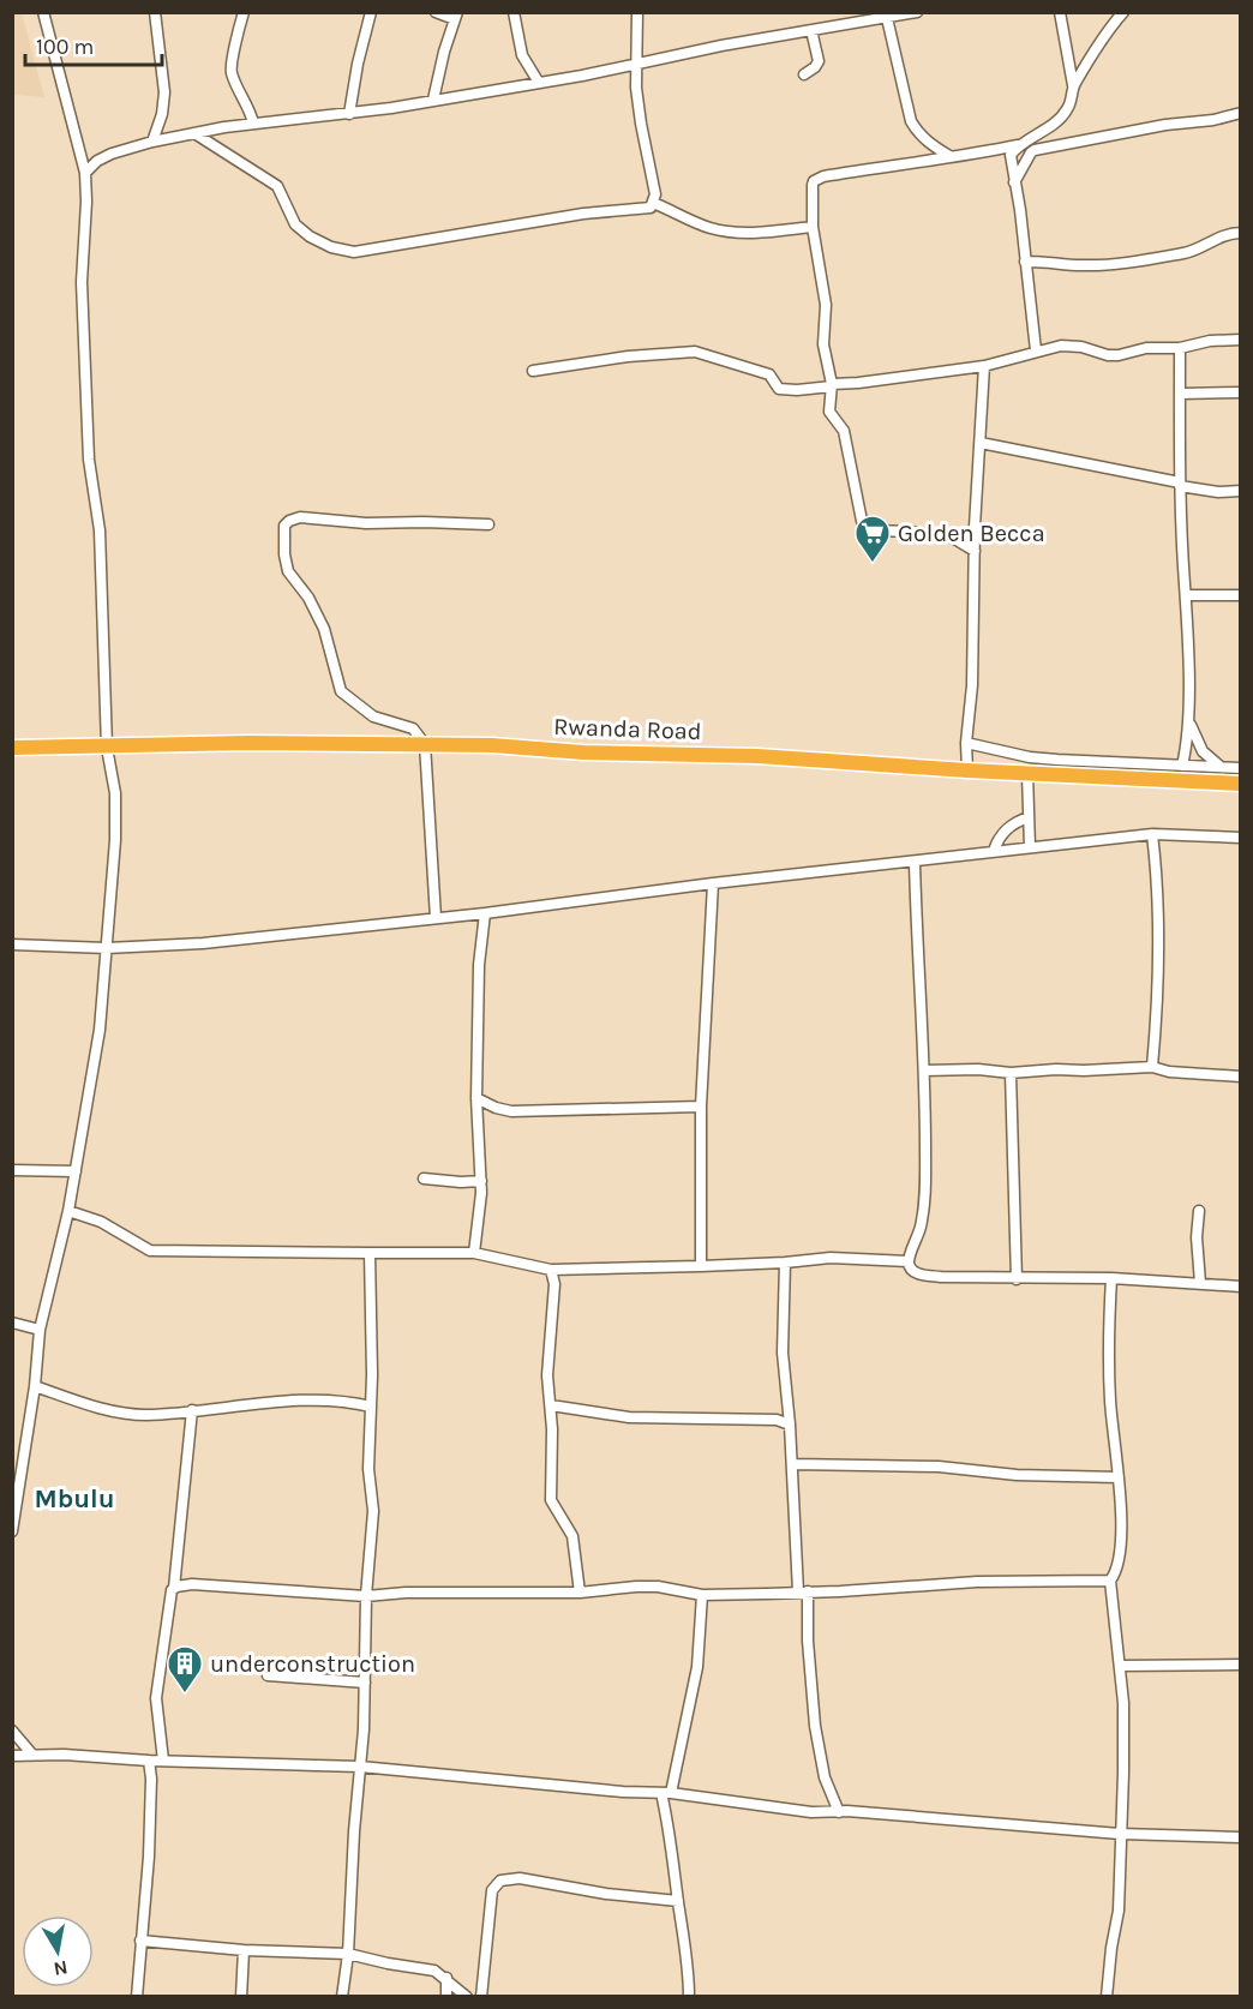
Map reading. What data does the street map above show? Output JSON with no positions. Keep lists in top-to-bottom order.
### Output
{
  "streets": {
    "highway": ["Rwanda Road"]
  },
  "districts": ["Mbulu"],
  "places": {
    "supermarket": ["Golden Becca"],
    "building": ["underconstruction"]
  },
  "scale_bar": "100 m",
  "north": "bottom"
}
